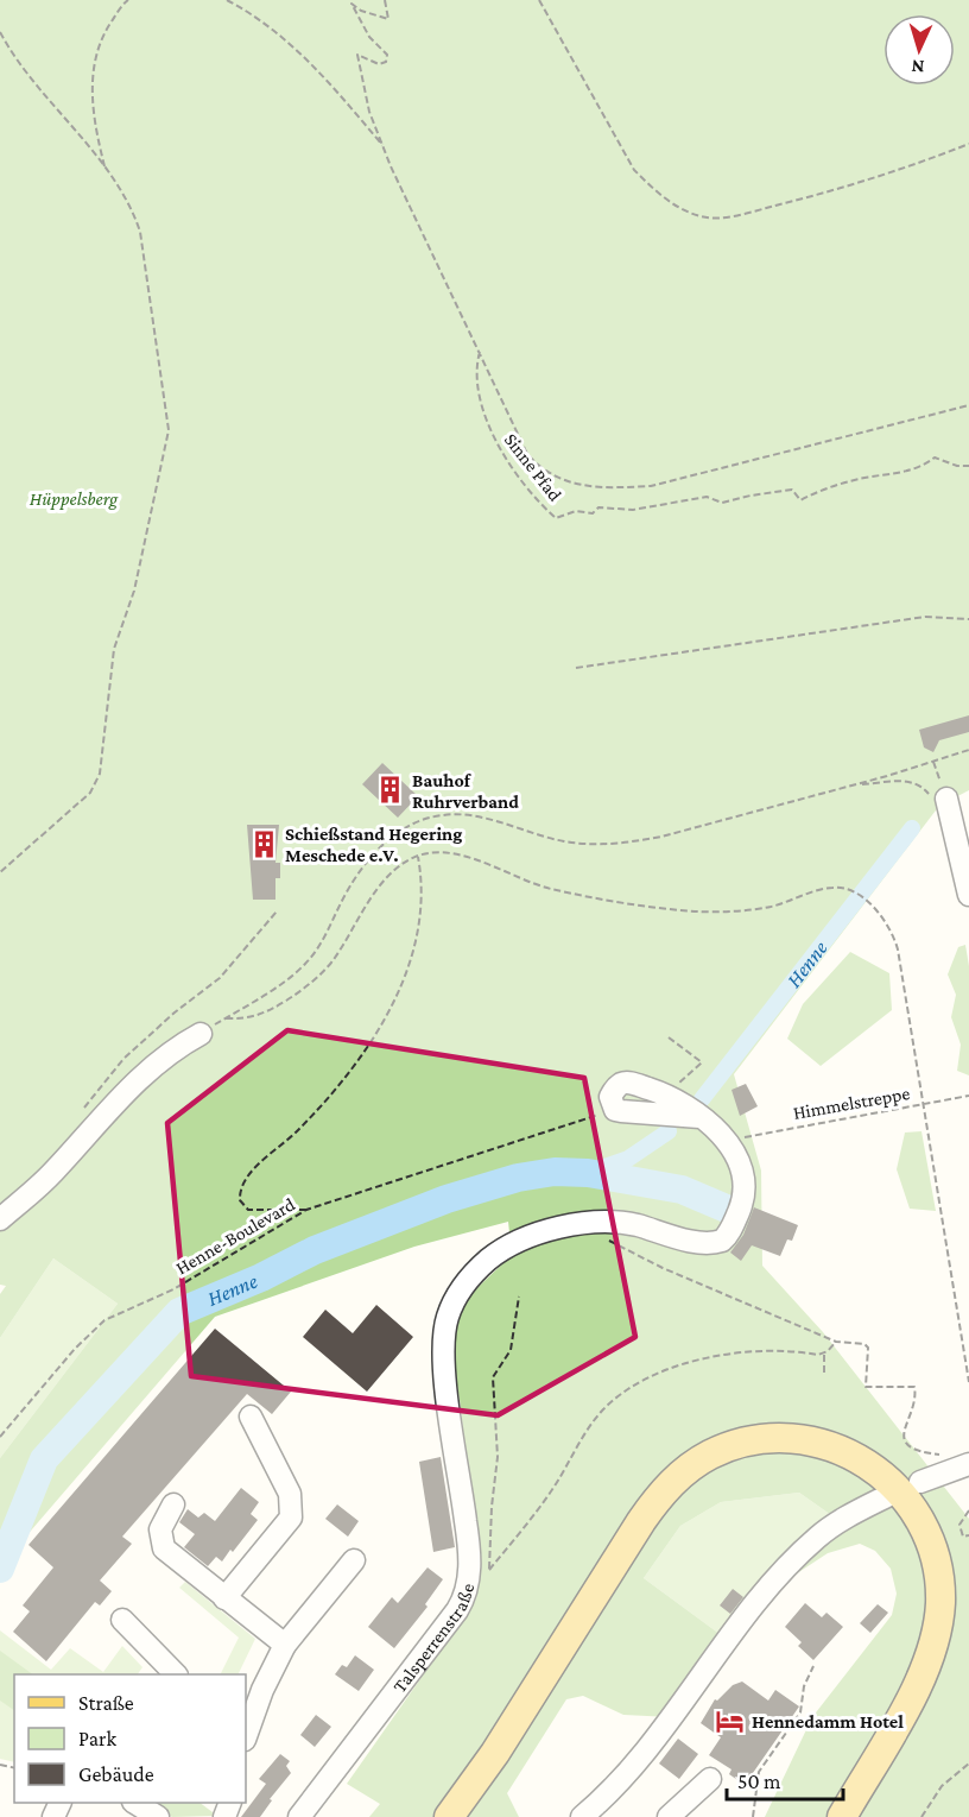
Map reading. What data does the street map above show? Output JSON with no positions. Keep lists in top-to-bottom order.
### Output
{
  "streets": {
    "street": ["Talsperrenstraße"],
    "path": ["Sinne Pfad", "Himmelstreppe", "Henne-Boulevard"]
  },
  "water": ["Henne"],
  "parks": ["Hüppelsberg"],
  "places": {
    "building": ["Bauhof Ruhrverband", "Schießstand Hegering Meschede e.V."],
    "hotel": ["Hennedamm Hotel"]
  },
  "legend": ["Straße", "Park", "Gebäude"],
  "scale_bar": "50 m",
  "north": "bottom"
}
